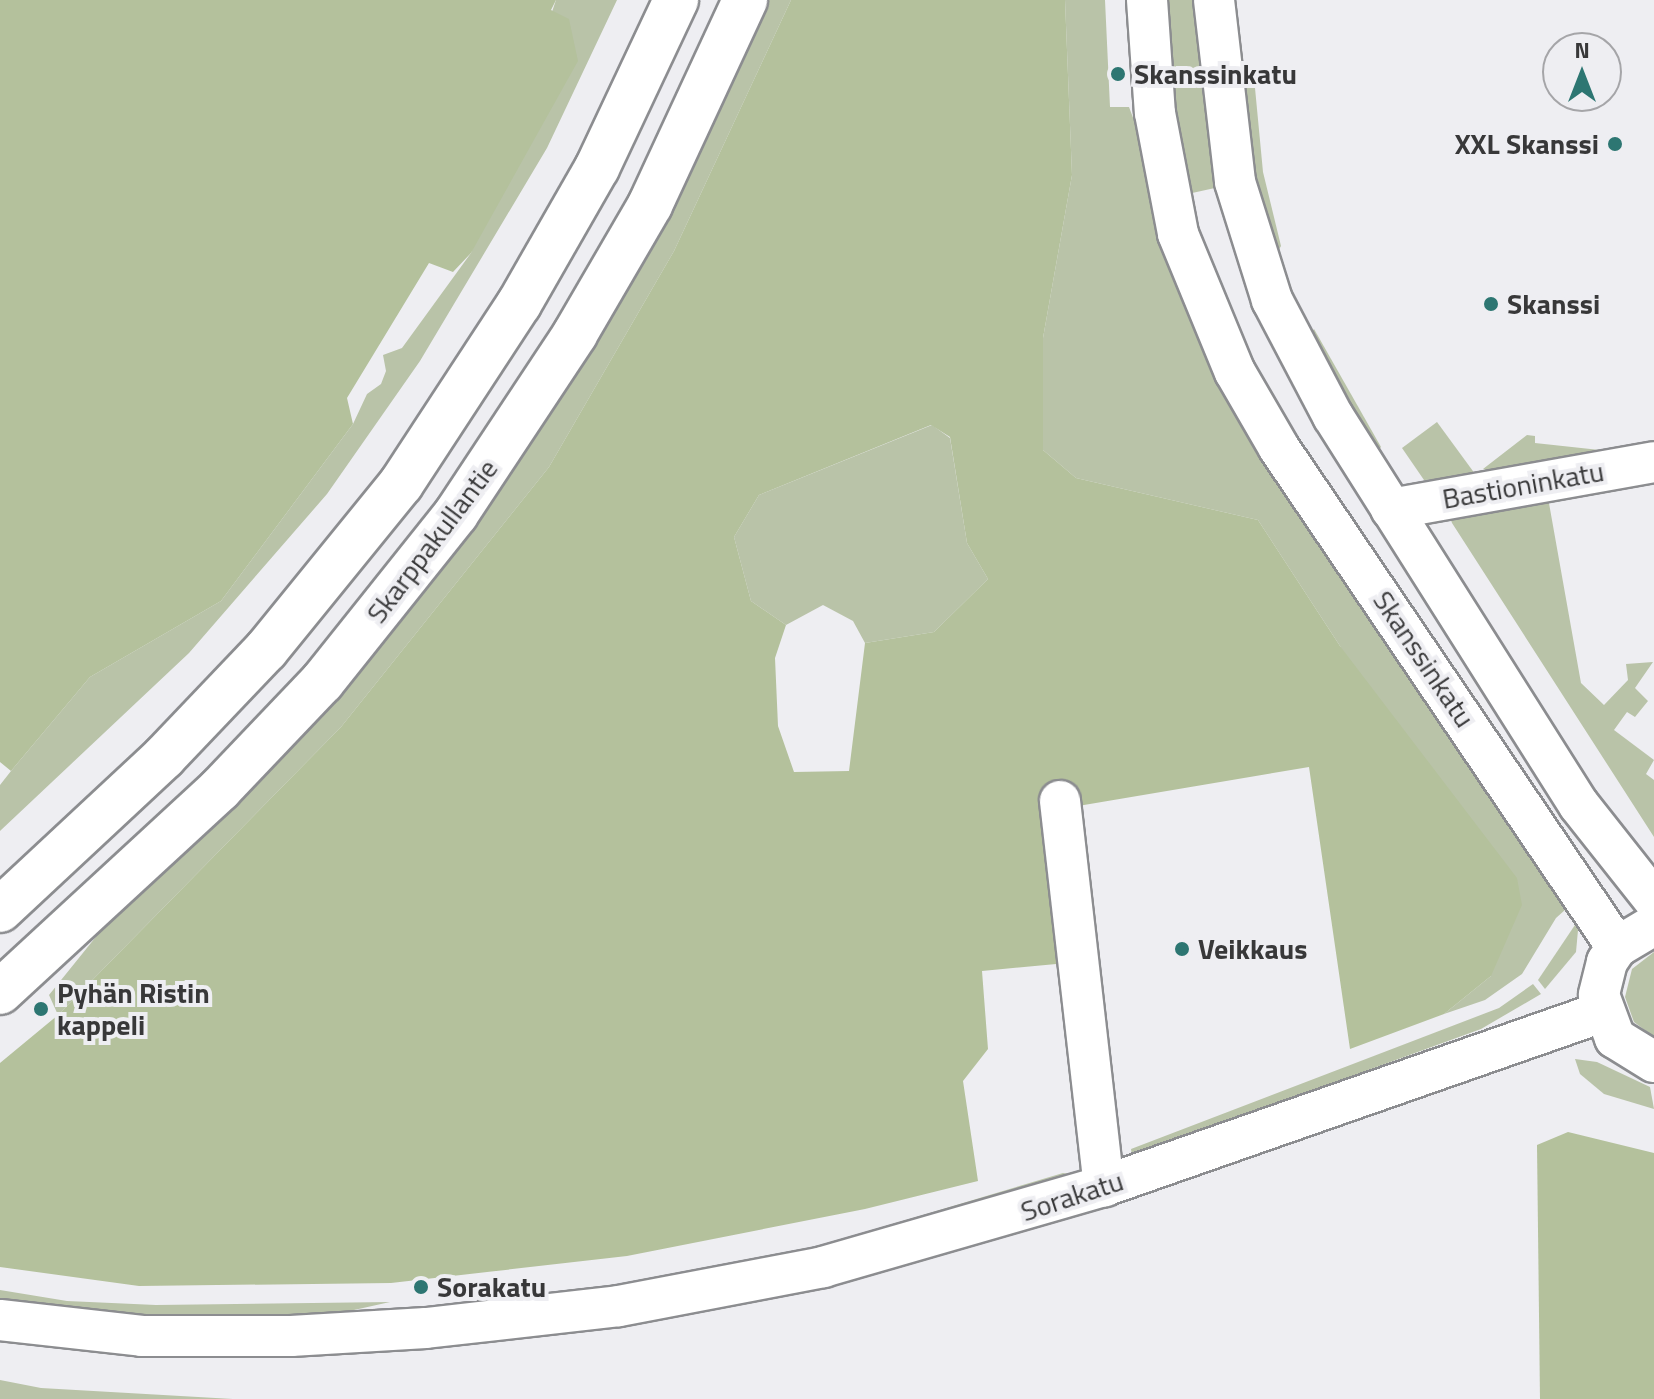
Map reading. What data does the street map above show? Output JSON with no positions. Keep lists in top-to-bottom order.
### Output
{
  "streets": {
    "main road": ["Skarppakullantie"],
    "street": ["Bastioninkatu", "Skanssinkatu", "Sorakatu"]
  },
  "crossings": [
    ["Bastioninkatu", "Skanssinkatu"]
  ],
  "places": [
    "Skanssinkatu",
    "XXL Skanssi",
    "Skanssi",
    "Veikkaus",
    "Pyhän Ristin kappeli",
    "Sorakatu"
  ],
  "north": "top"
}
